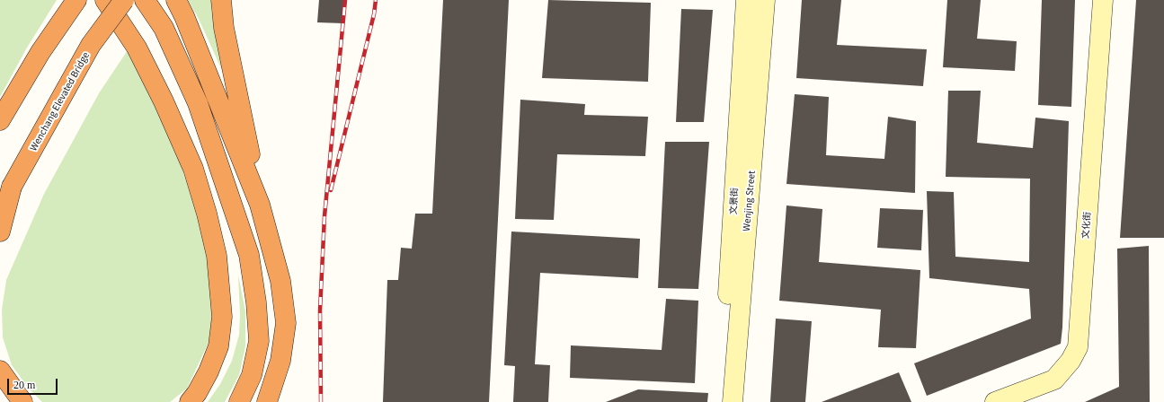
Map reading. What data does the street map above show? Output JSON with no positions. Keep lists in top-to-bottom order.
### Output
{
  "streets": {
    "highway": ["Wenchang Elevated Bridge"],
    "main road": ["文景街", "Wenjing Street", "文化街"]
  },
  "scale_bar": "20 m"
}
